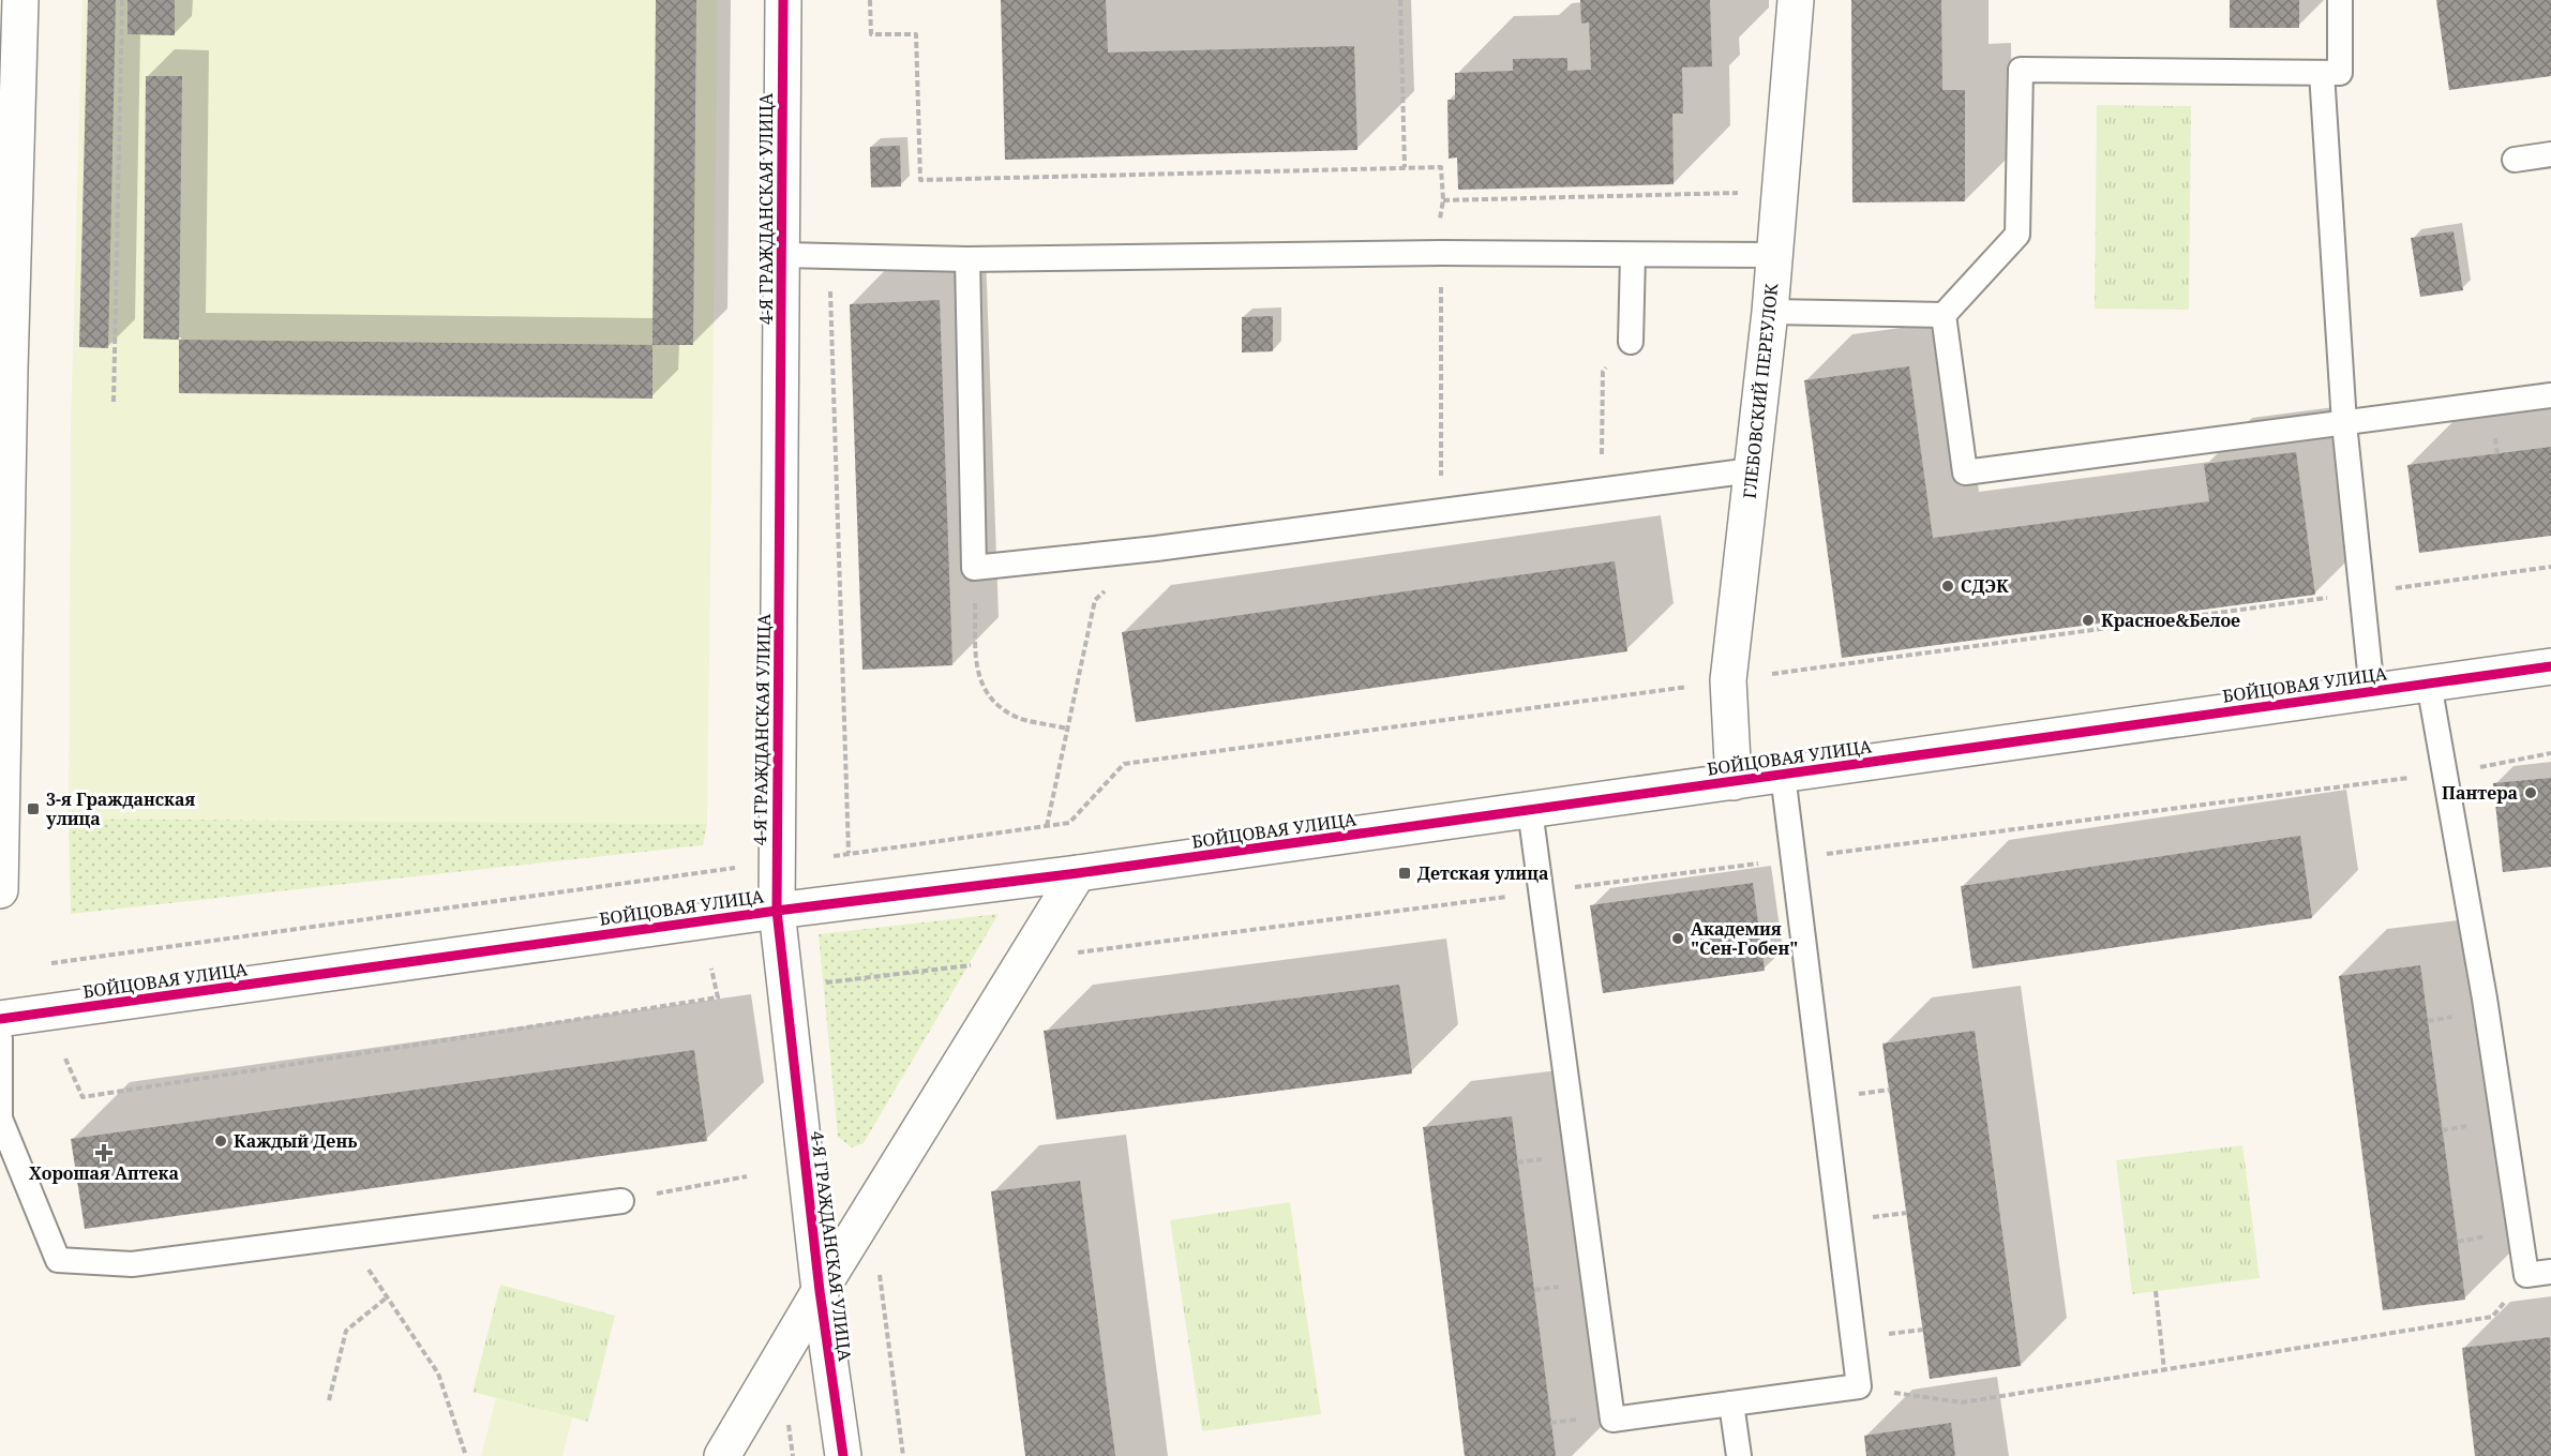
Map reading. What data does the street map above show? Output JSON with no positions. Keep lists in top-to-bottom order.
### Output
{
  "streets": {
    "street": ["4-Я ГРАЖДАНСКАЯ УЛИЦА", "ГЛЕБОВСКИЙ ПЕРЕУЛОК", "БОЙЦОВАЯ УЛИЦА"]
  },
  "crossings": [
    ["4-Я ГРАЖДАНСКАЯ УЛИЦА", "БОЙЦОВАЯ УЛИЦА"],
    ["ГЛЕБОВСКИЙ ПЕРЕУЛОК", "БОЙЦОВАЯ УЛИЦА"]
  ],
  "places": {
    "other": [
      "СДЭК",
      "Красное&Белое",
      "Пантера",
      "Академия \"Сен-Гобен\"",
      "Каждый День"
    ],
    "transit": ["3-я Гражданская улица", "Детская улица"],
    "health": ["Хорошая Аптека"]
  }
}
